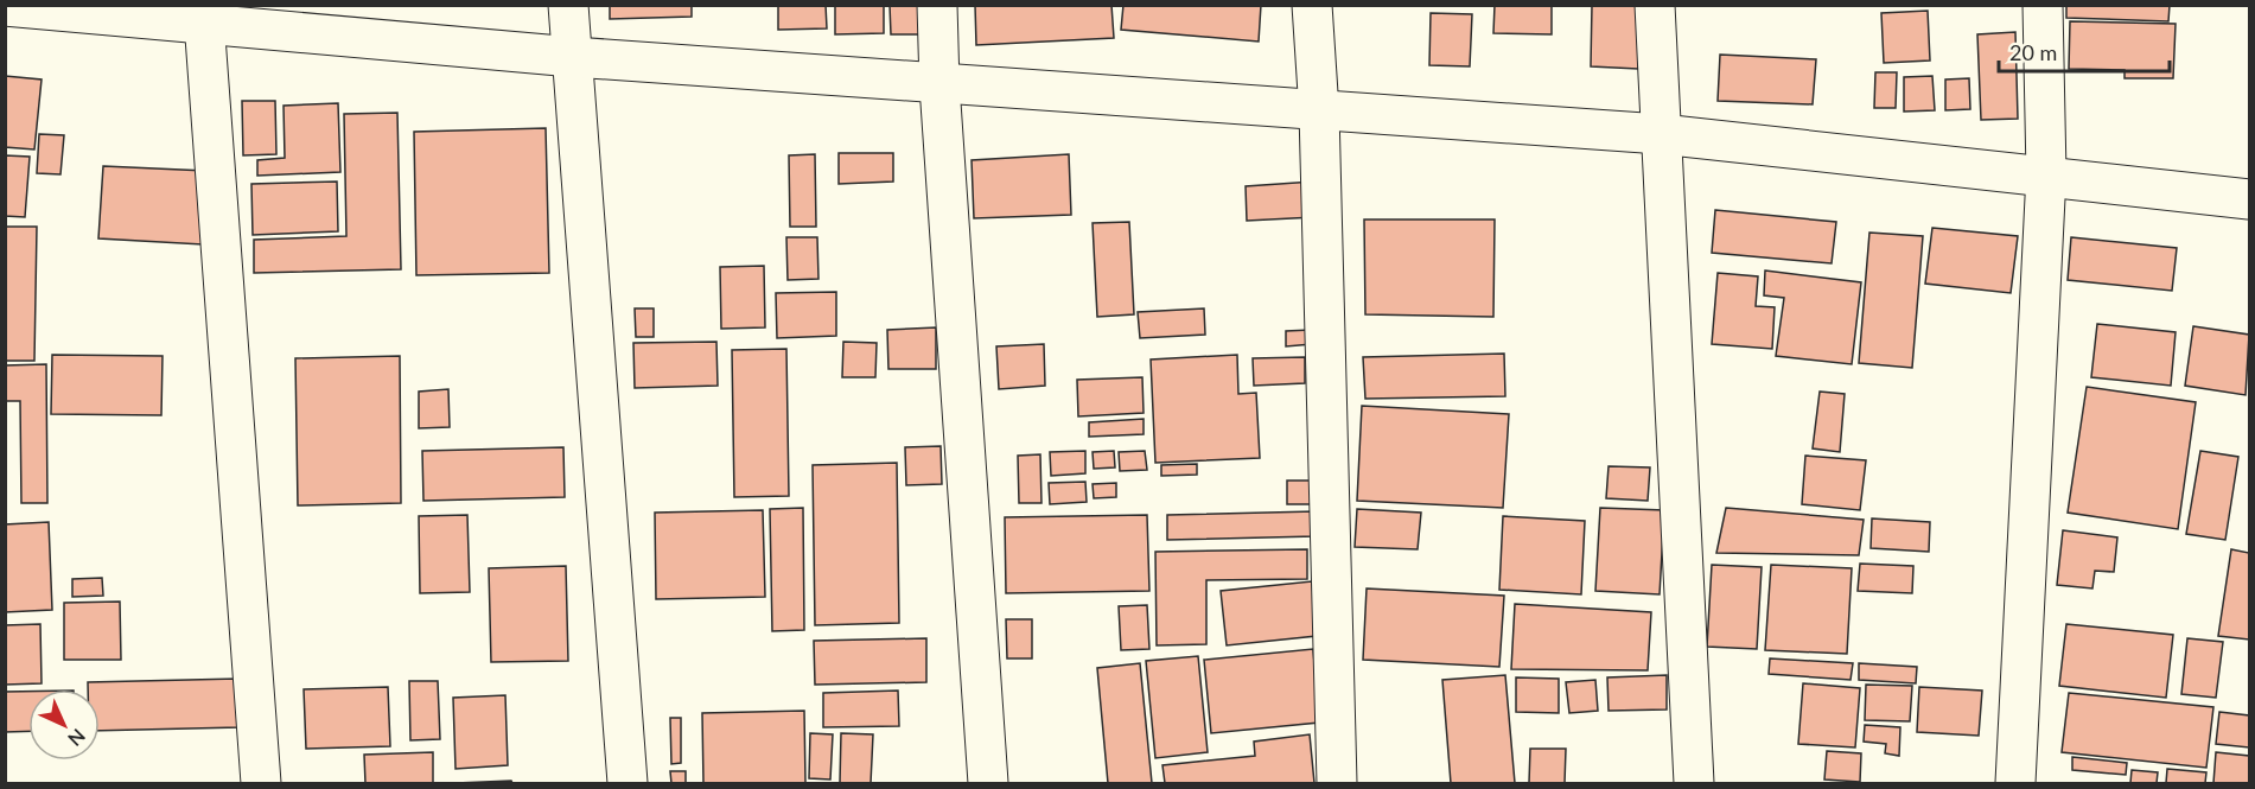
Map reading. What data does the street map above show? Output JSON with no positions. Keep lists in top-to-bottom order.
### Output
{
  "scale_bar": "20 m",
  "north": "bottom right"
}
